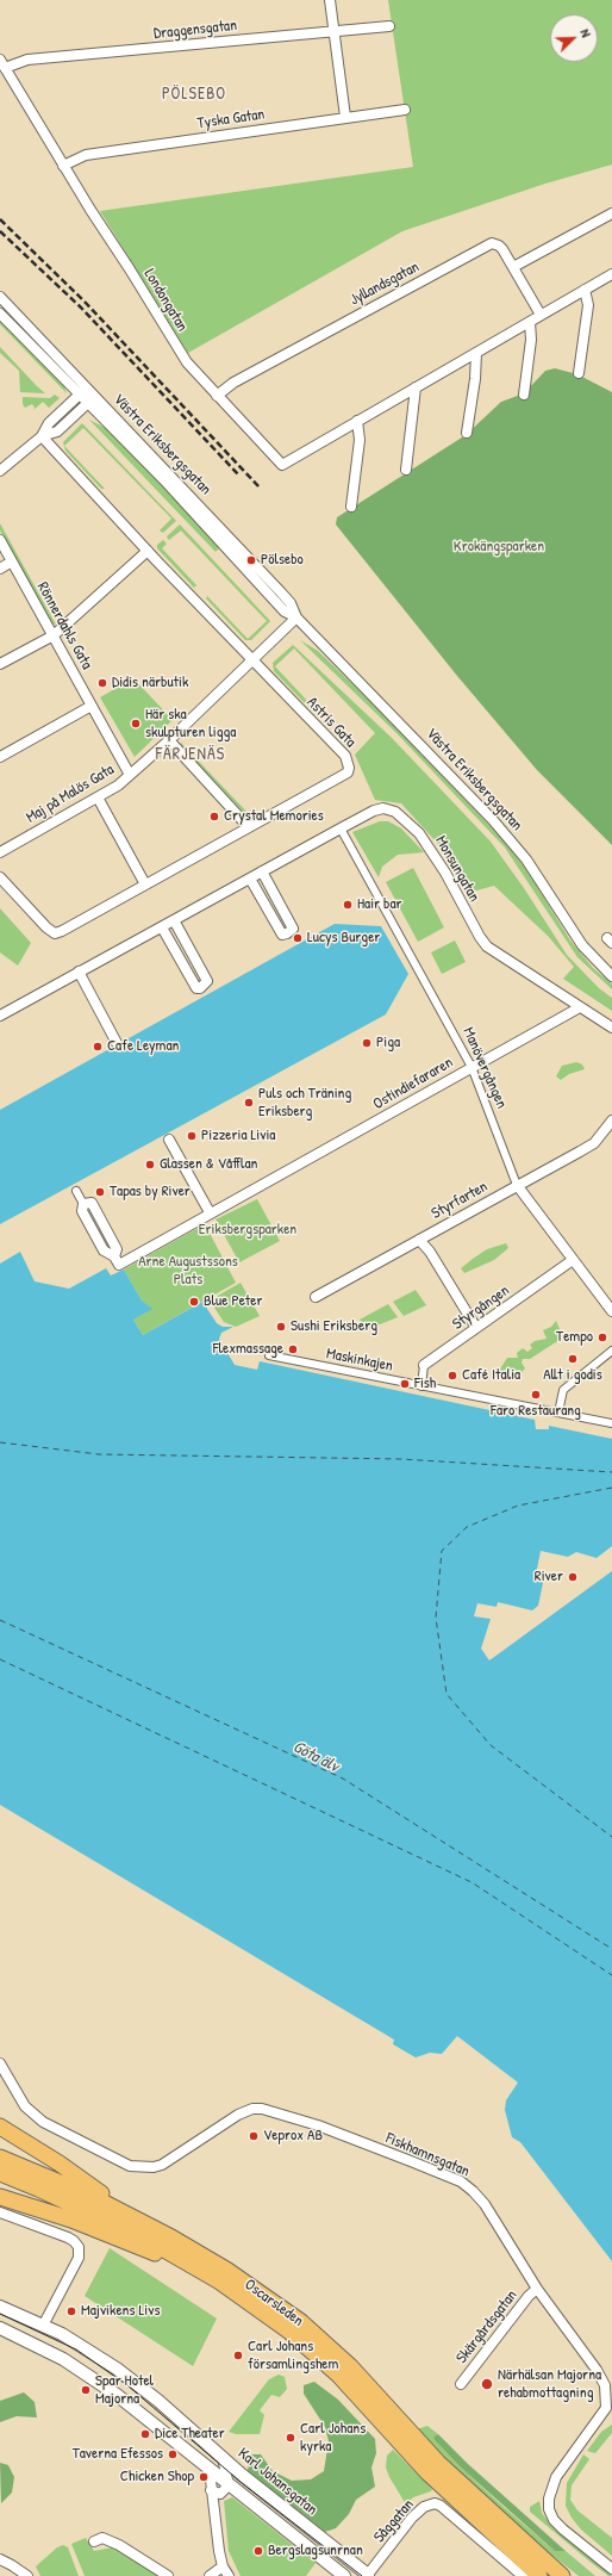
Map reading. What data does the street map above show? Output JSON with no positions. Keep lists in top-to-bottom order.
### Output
{
  "streets": {
    "highway": ["Oscarsleden"],
    "street": [
      "Draggensgatan",
      "Tyska Gatan",
      "Jyllandsgatan",
      "Londongatan",
      "Västra Eriksbergsgatan",
      "Rönnerdahls Gata",
      "Astris Gata",
      "Maj på Malös Gata",
      "Monsungatan",
      "Manövergången",
      "Ostindiefararen",
      "Styrfarten",
      "Styrgången",
      "Maskinkajen",
      "Fiskhamnsgatan",
      "Skärgårdsgatan",
      "Karl Johansgatan",
      "Såggatan"
    ]
  },
  "crossings": [
    ["Draggensgatan", "Londongatan"],
    ["Tyska Gatan", "Londongatan"],
    ["Jyllandsgatan", "Londongatan"],
    ["Västra Eriksbergsgatan", "Maj på Malös Gata"],
    ["Rönnerdahls Gata", "Maj på Malös Gata"],
    ["Astris Gata", "Maj på Malös Gata"],
    ["Monsungatan", "Manövergången"],
    ["Monsungatan", "Ostindiefararen"],
    ["Manövergången", "Ostindiefararen"],
    ["Manövergången", "Styrfarten"],
    ["Manövergången", "Styrgången"],
    ["Styrgången", "Maskinkajen"],
    ["Fiskhamnsgatan", "Skärgårdsgatan"],
    ["Karl Johansgatan", "Såggatan"]
  ],
  "districts": ["PÖLSEBO", "FÄRJENÄS"],
  "water": ["Göta älv"],
  "parks": ["Krokängsparken", "Eriksbergsparken", "Arne Augustssons Plats"],
  "places": [
    "Pölsebo",
    "Didis närbutik",
    "Här ska skulpturen ligga",
    "Crystal Memories",
    "Hair bar",
    "Lucys Burger",
    "Piga",
    "Cafe Leyman",
    "Puls och Träning Eriksberg",
    "Pizzeria Livia",
    "Glassen & Våfflan",
    "Tapas by River",
    "Blue Peter",
    "Sushi Eriksberg",
    "Tempo",
    "Flexmassage",
    "Allt i godis",
    "Café Italia",
    "Fish",
    "Faro Restaurang",
    "River",
    "Veprox AB",
    "Majvikens Livs",
    "Carl Johans församlingshem",
    "Närhälsan Majorna rehabmottagning",
    "Spar Hotel Majorna",
    "Dice Theater",
    "Carl Johans kyrka",
    "Taverna Efessos",
    "Chicken Shop",
    "Bergslagsunrnan"
  ],
  "north": "top right"
}
